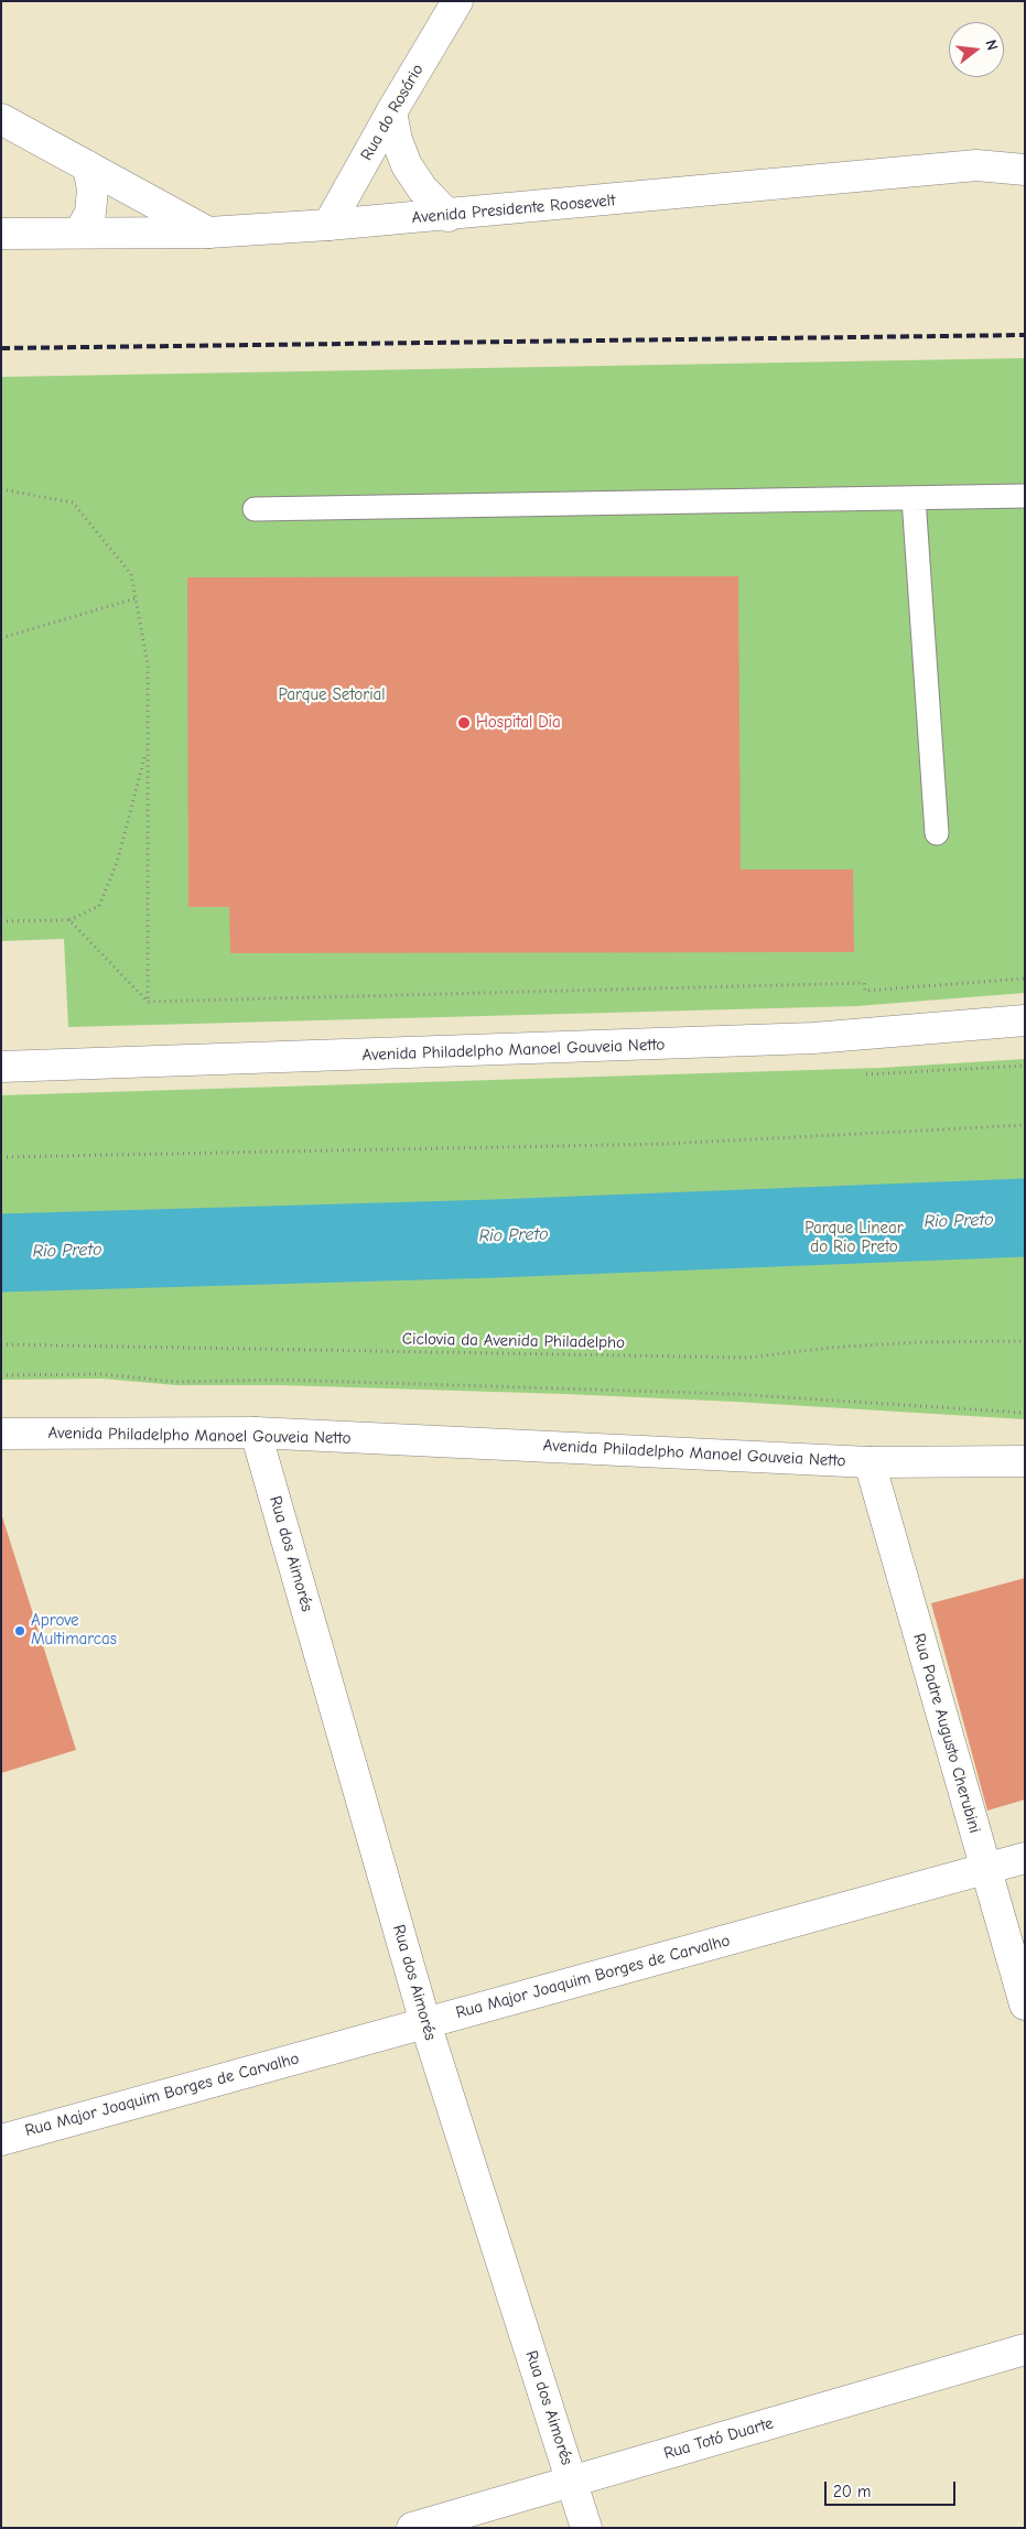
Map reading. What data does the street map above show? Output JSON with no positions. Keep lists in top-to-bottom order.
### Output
{
  "streets": {
    "street": [
      "Rua do Rosário",
      "Avenida Presidente Roosevelt",
      "Avenida Philadelpho Manoel Gouveia Netto",
      "Rua dos Aimorés",
      "Rua Padre Augusto Cherubini",
      "Rua Major Joaquim Borges de Carvalho",
      "Rua Totó Duarte"
    ],
    "path": ["Ciclovia da Avenida Philadelpho"]
  },
  "crossings": [
    ["Rua do Rosário", "Avenida Presidente Roosevelt"],
    ["Avenida Philadelpho Manoel Gouveia Netto", "Rua dos Aimorés"],
    ["Avenida Philadelpho Manoel Gouveia Netto", "Rua Padre Augusto Cherubini"],
    ["Rua dos Aimorés", "Rua Major Joaquim Borges de Carvalho"],
    ["Rua dos Aimorés", "Rua Totó Duarte"],
    ["Rua Padre Augusto Cherubini", "Rua Major Joaquim Borges de Carvalho"]
  ],
  "water": ["Rio Preto"],
  "parks": ["Parque Setorial", "Parque Linear do Rio Preto"],
  "places": ["Hospital Dia", "Aprove Multimarcas"],
  "scale_bar": "20 m",
  "north": "right"
}
